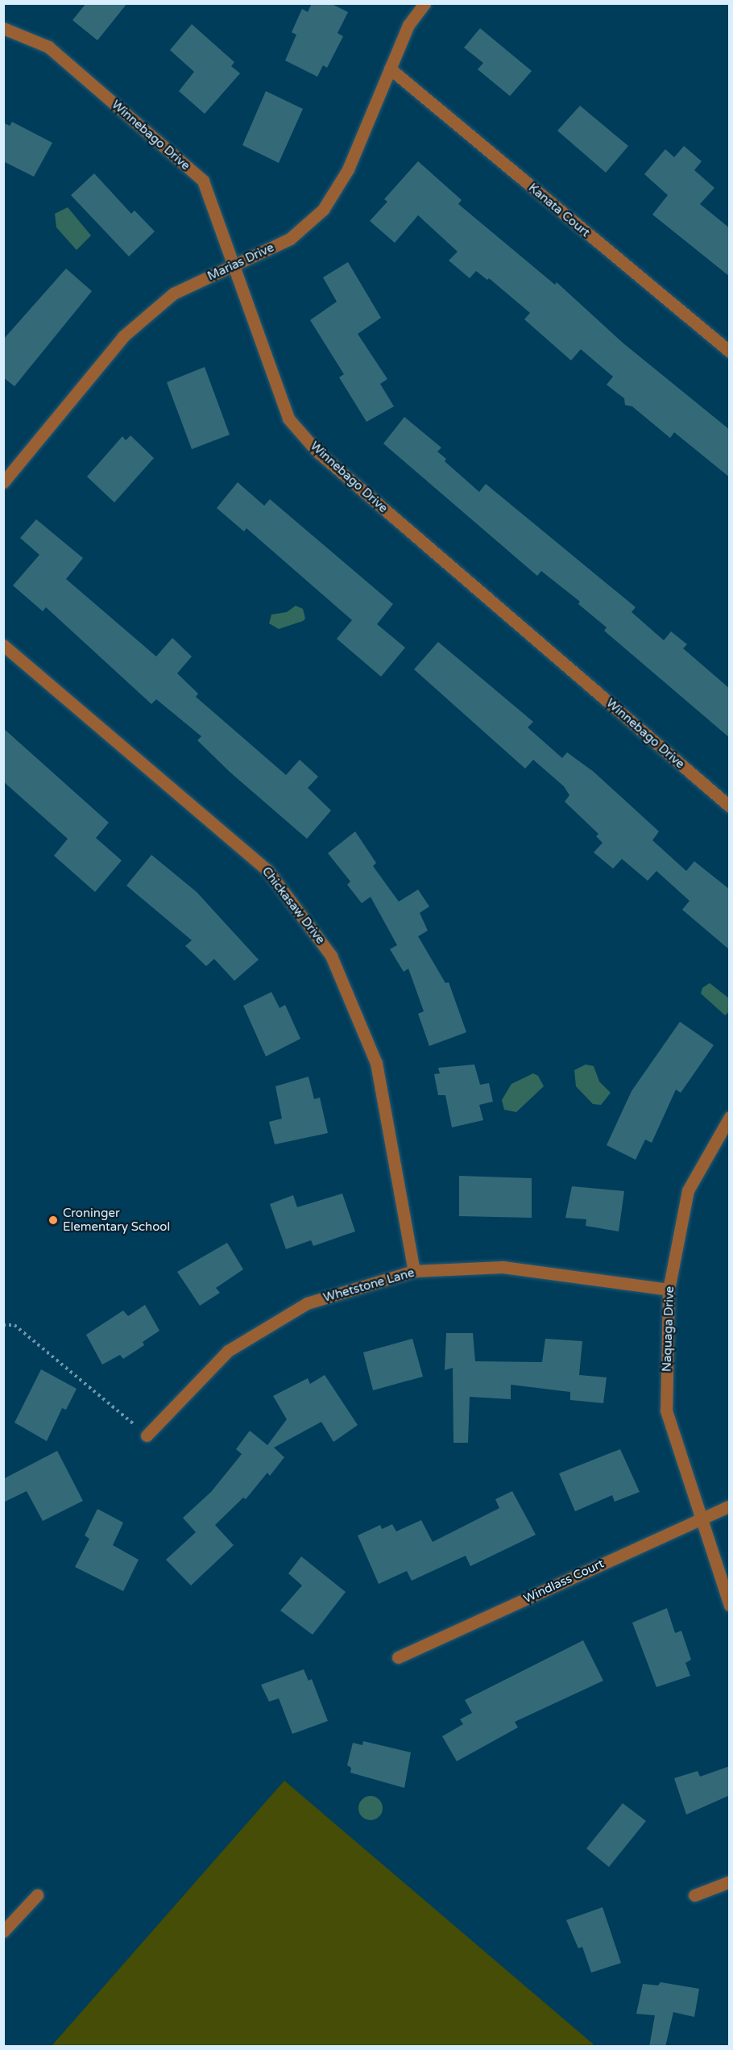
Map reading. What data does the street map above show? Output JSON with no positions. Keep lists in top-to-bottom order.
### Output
{
  "streets": {
    "street": [
      "Winnebago Drive",
      "Kanata Court",
      "Marias Drive",
      "Chickasaw Drive",
      "Whetstone Lane",
      "Naquaga Drive",
      "Windlass Court"
    ]
  },
  "crossings": [
    ["Winnebago Drive", "Marias Drive"],
    ["Kanata Court", "Marias Drive"],
    ["Chickasaw Drive", "Whetstone Lane"],
    ["Whetstone Lane", "Naquaga Drive"],
    ["Naquaga Drive", "Windlass Court"]
  ],
  "places": ["Croninger Elementary School"]
}
